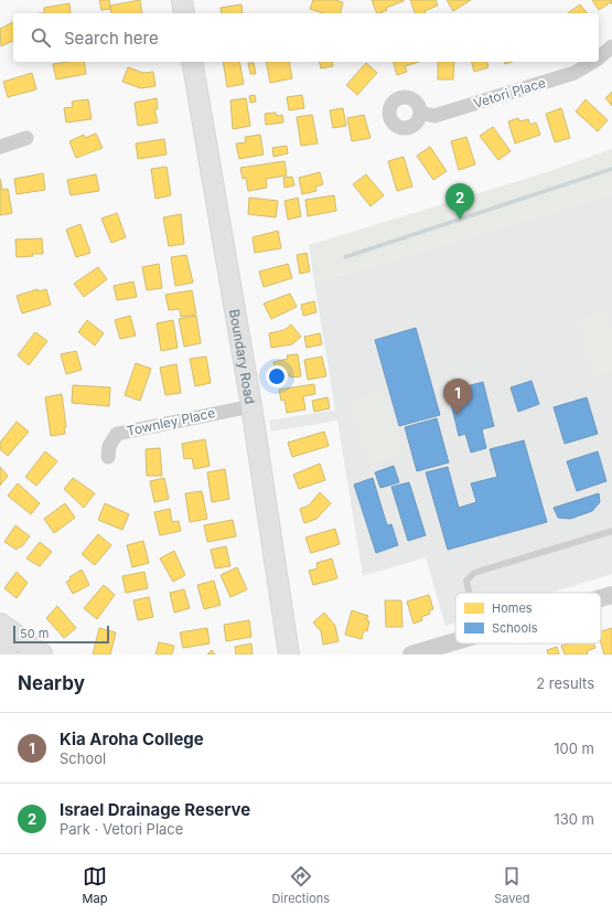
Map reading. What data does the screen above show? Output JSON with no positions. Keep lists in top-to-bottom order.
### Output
{
  "streets": {
    "main road": ["Boundary Road"],
    "street": ["Vetori Place", "Townley Place"]
  },
  "crossings": [
    ["Boundary Road", "Townley Place"]
  ],
  "legend": ["Homes", "Schools"],
  "scale_bar": "50 m",
  "page": {
    "search": "Search here",
    "pins": ["2", "1"],
    "scale": "50 m",
    "heading": ["Nearby", "2 results"],
    "list": [
      {
        "mark": "1",
        "name": "Kia Aroha College",
        "note": "School",
        "value": "100 m"
      },
      {
        "mark": "2",
        "name": "Israel Drainage Reserve",
        "note": "Park · Vetori Place",
        "value": "130 m"
      }
    ],
    "nav": ["Map", "Directions", "Saved"]
  }
}
